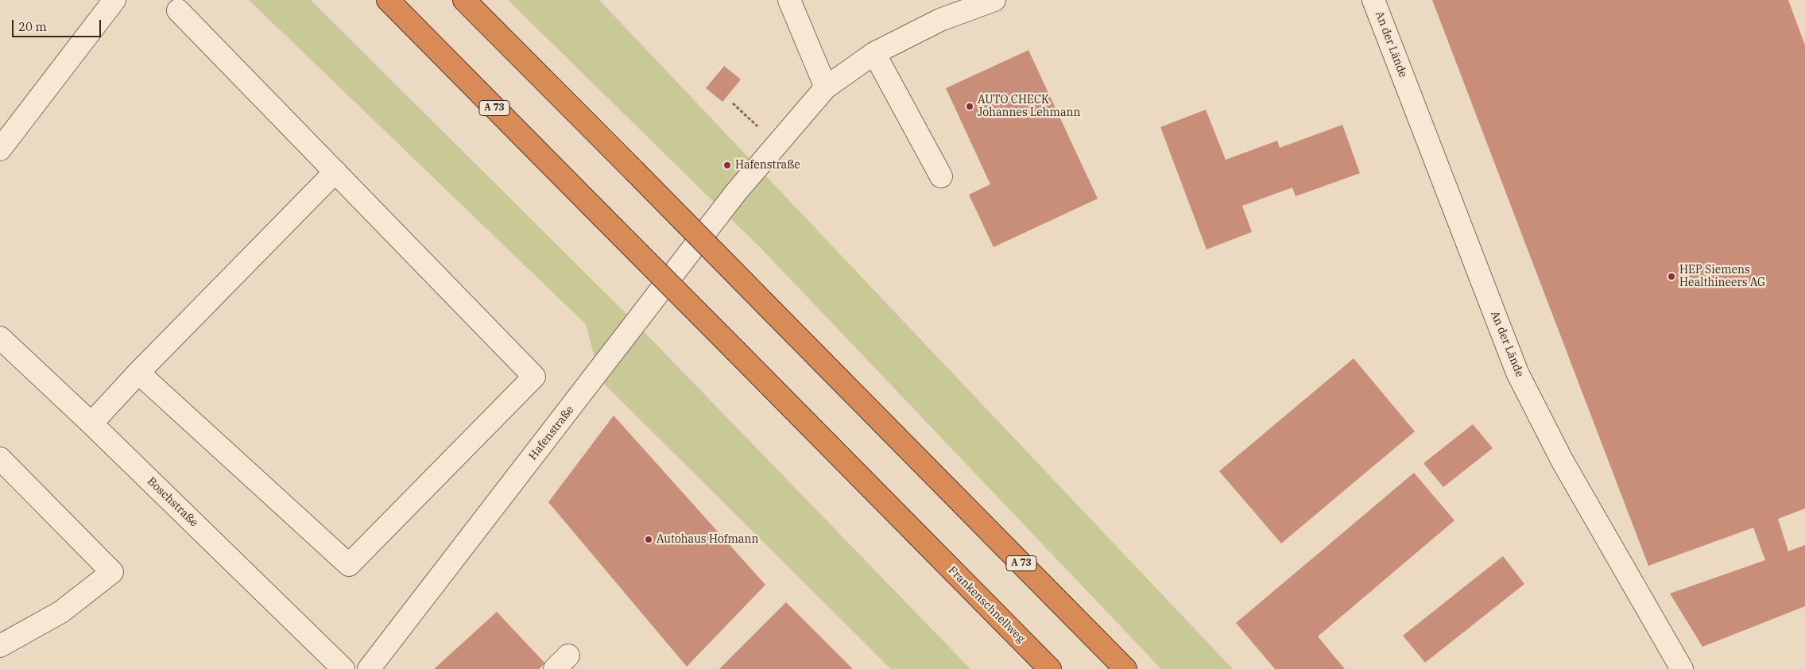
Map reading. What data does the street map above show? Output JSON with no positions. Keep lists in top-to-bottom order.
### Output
{
  "streets": {
    "highway": ["A 73", "Frankenschnellweg"],
    "street": ["An der Lände", "Hafenstraße", "Boschstraße"]
  },
  "places": [
    "AUTO CHECK Johannes Lehmann",
    "Hafenstraße",
    "HEP Siemens Healthineers AG",
    "Autohaus Hofmann"
  ],
  "scale_bar": "20 m"
}
